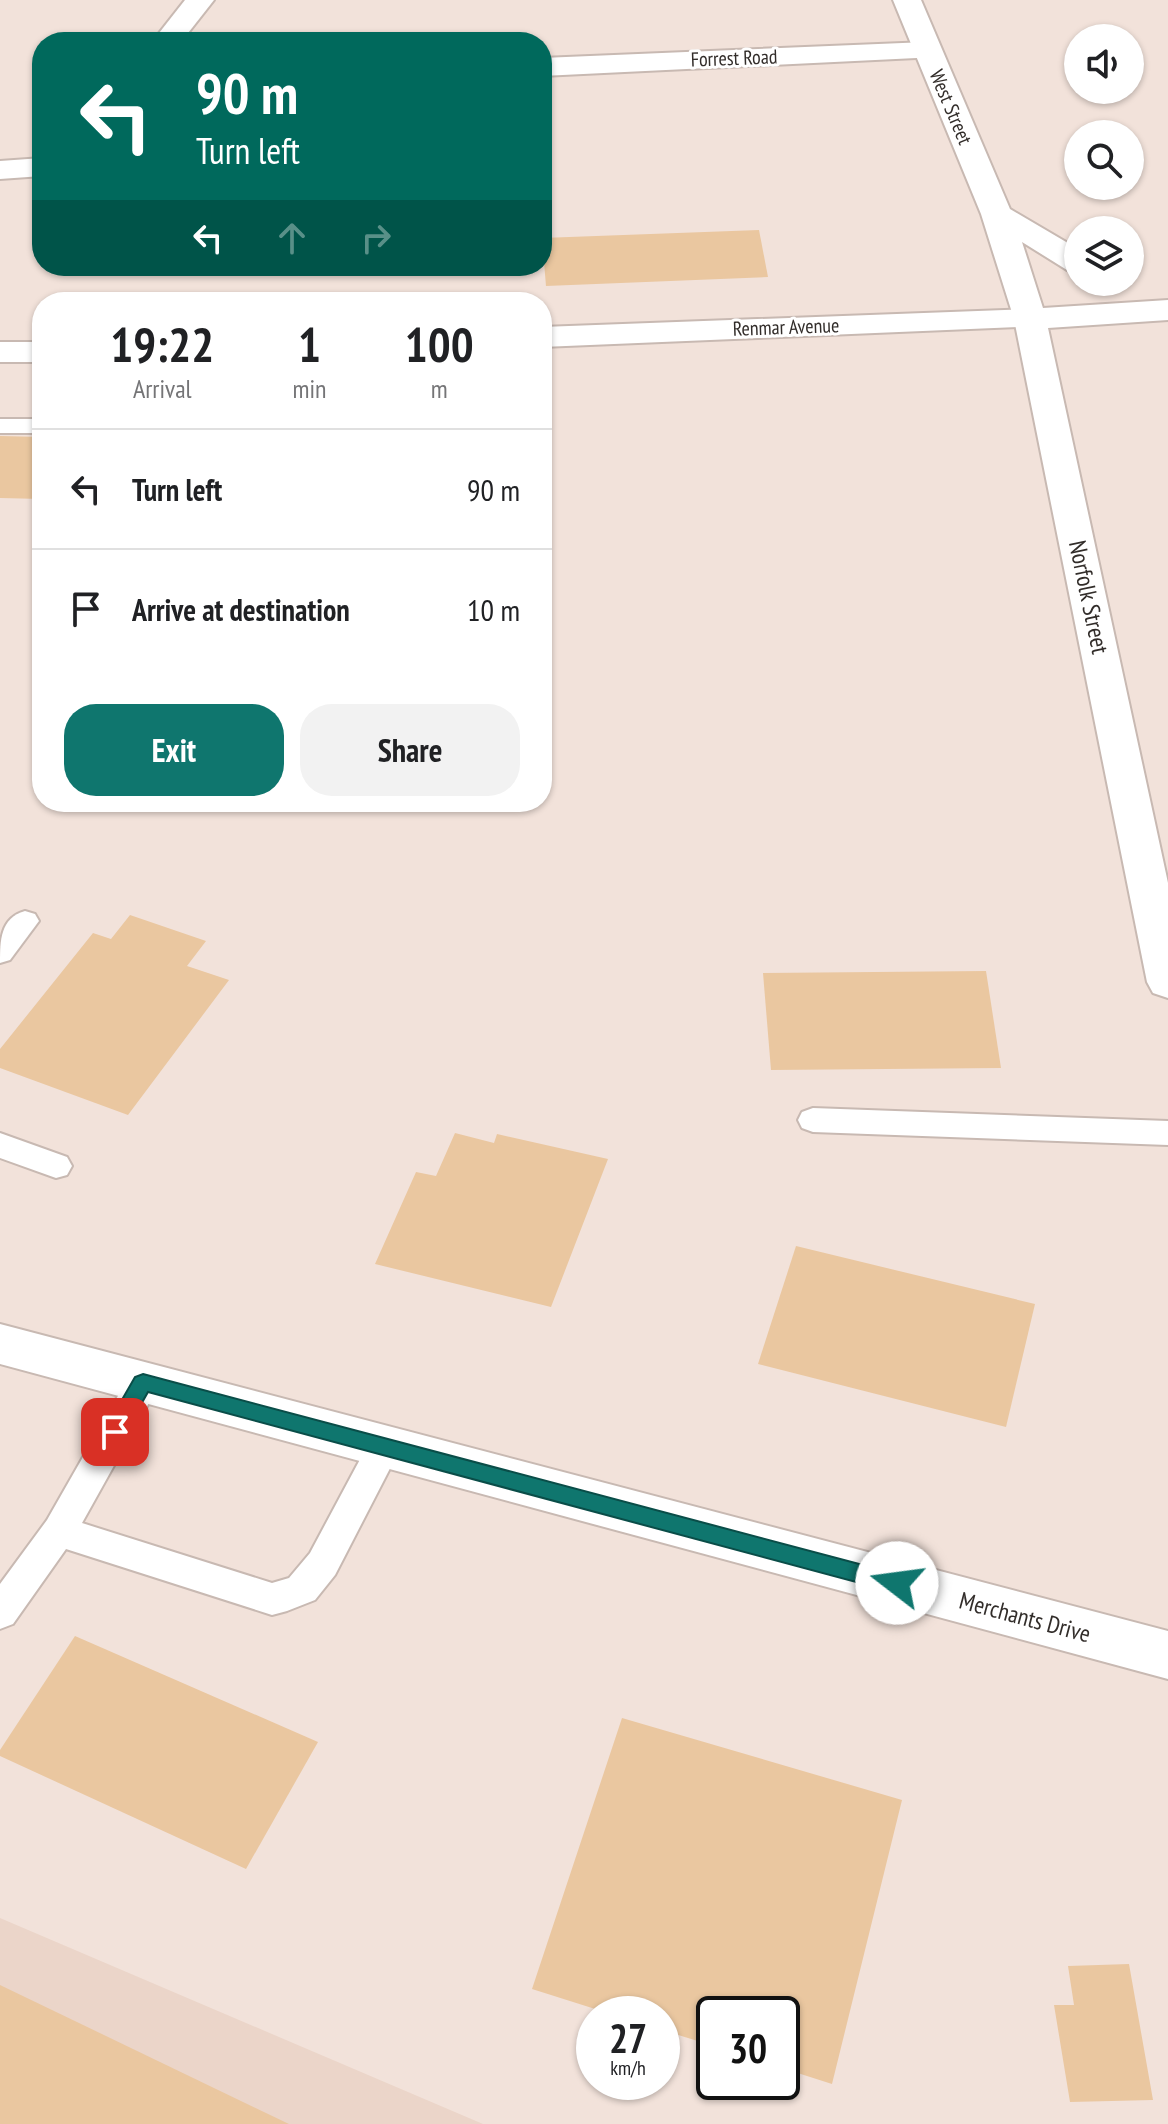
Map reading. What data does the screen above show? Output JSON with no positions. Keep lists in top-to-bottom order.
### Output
{
  "streets": {
    "street": [
      "Forrest Road",
      "West Street",
      "Renmar Avenue",
      "Norfolk Street",
      "Merchants Drive"
    ]
  },
  "crossings": [
    ["Forrest Road", "West Street"],
    ["West Street", "Norfolk Street"],
    ["Renmar Avenue", "Norfolk Street"]
  ],
  "page": {
    "turn": ["90 m", "Turn left"],
    "eta": [
      "19:22",
      "Arrival",
      "1",
      "min",
      "100",
      "m"
    ],
    "list": [
      {
        "name": "Turn left",
        "value": "90 m"
      },
      {
        "name": "Arrive at destination",
        "value": "10 m"
      }
    ],
    "buttons": ["Exit", "Share"],
    "speed": "27 km/h",
    "limit": "30"
  }
}
